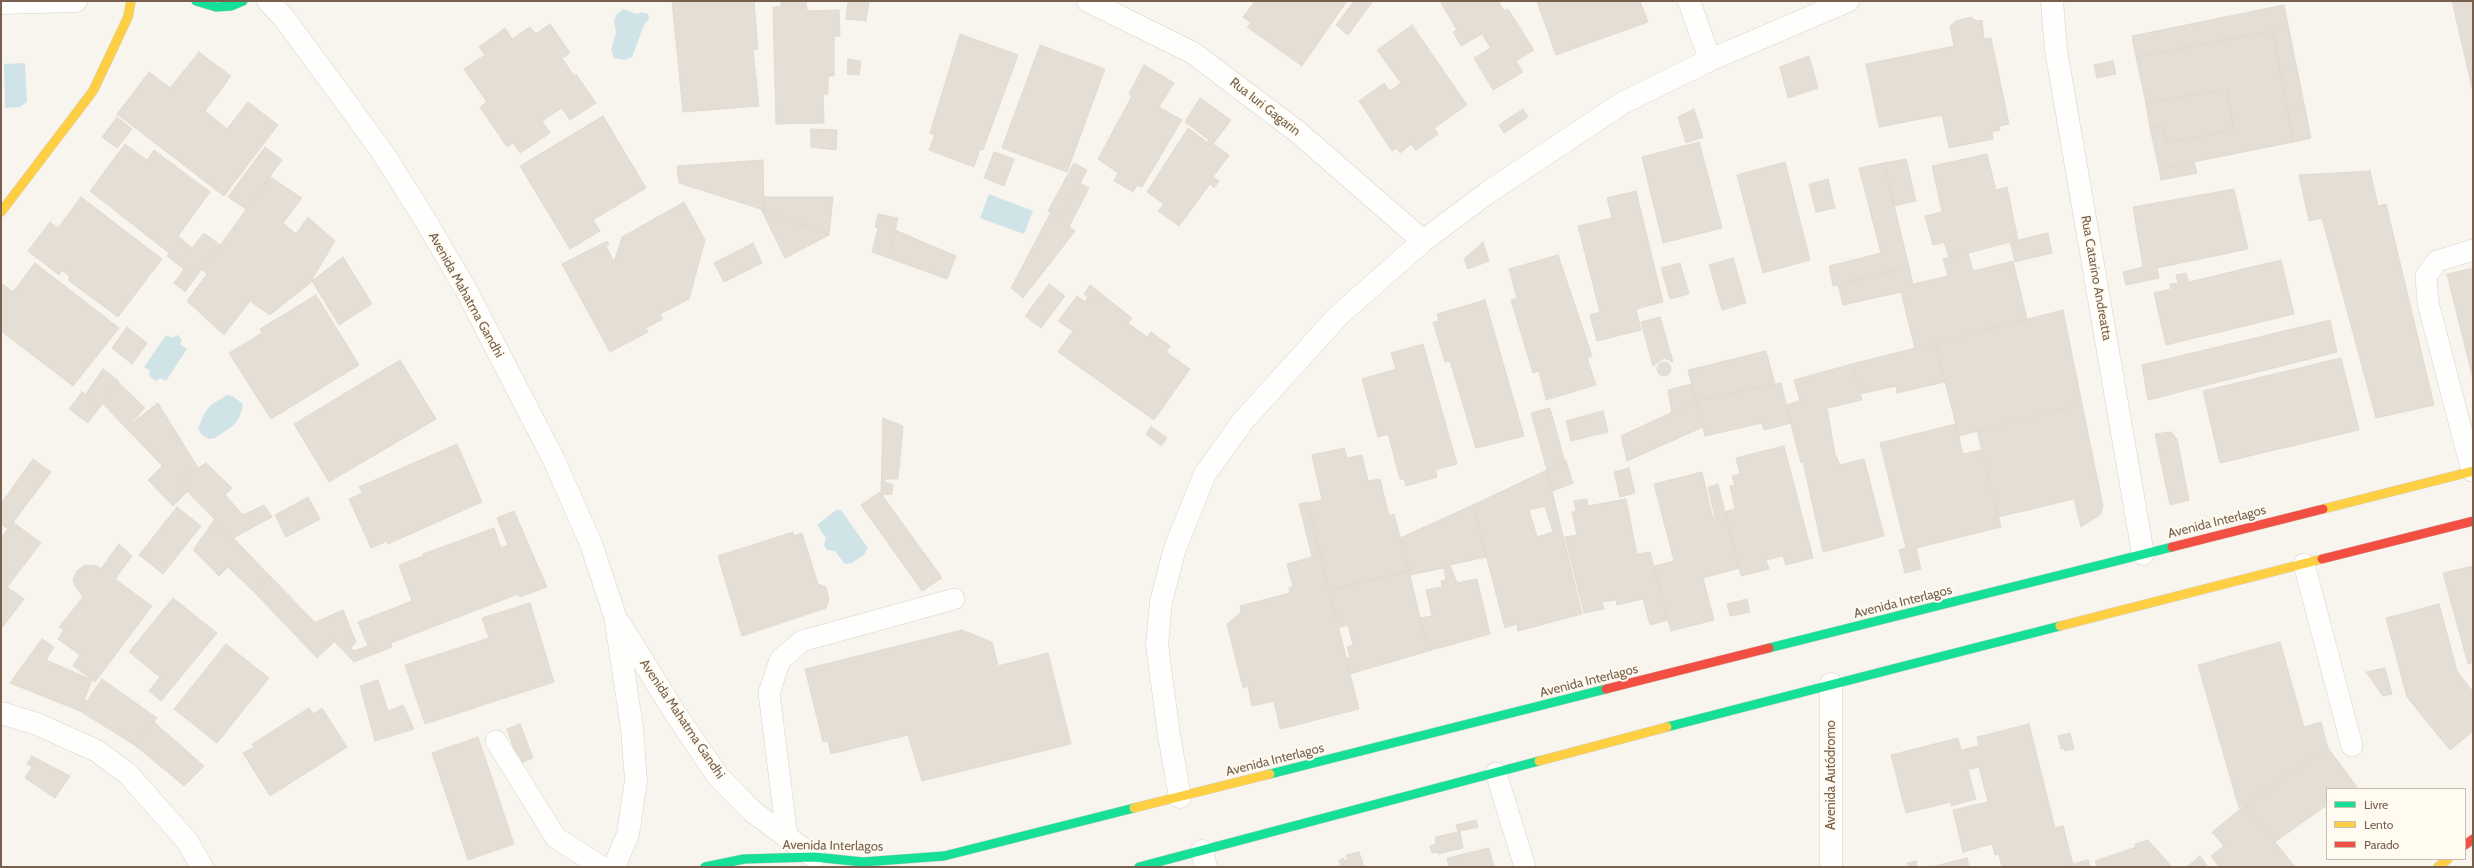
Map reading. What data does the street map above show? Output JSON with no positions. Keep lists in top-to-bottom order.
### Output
{
  "streets": {
    "main road": ["Avenida Interlagos"],
    "street": [
      "Rua Iuri Gagarin",
      "Rua Catarino Andreatta",
      "Avenida Mahatma Gandhi",
      "Avenida Autódromo"
    ]
  },
  "crossings": [
    ["Rua Catarino Andreatta", "Avenida Interlagos"],
    ["Avenida Mahatma Gandhi", "Avenida Interlagos"]
  ],
  "legend": ["Livre", "Lento", "Parado"]
}
